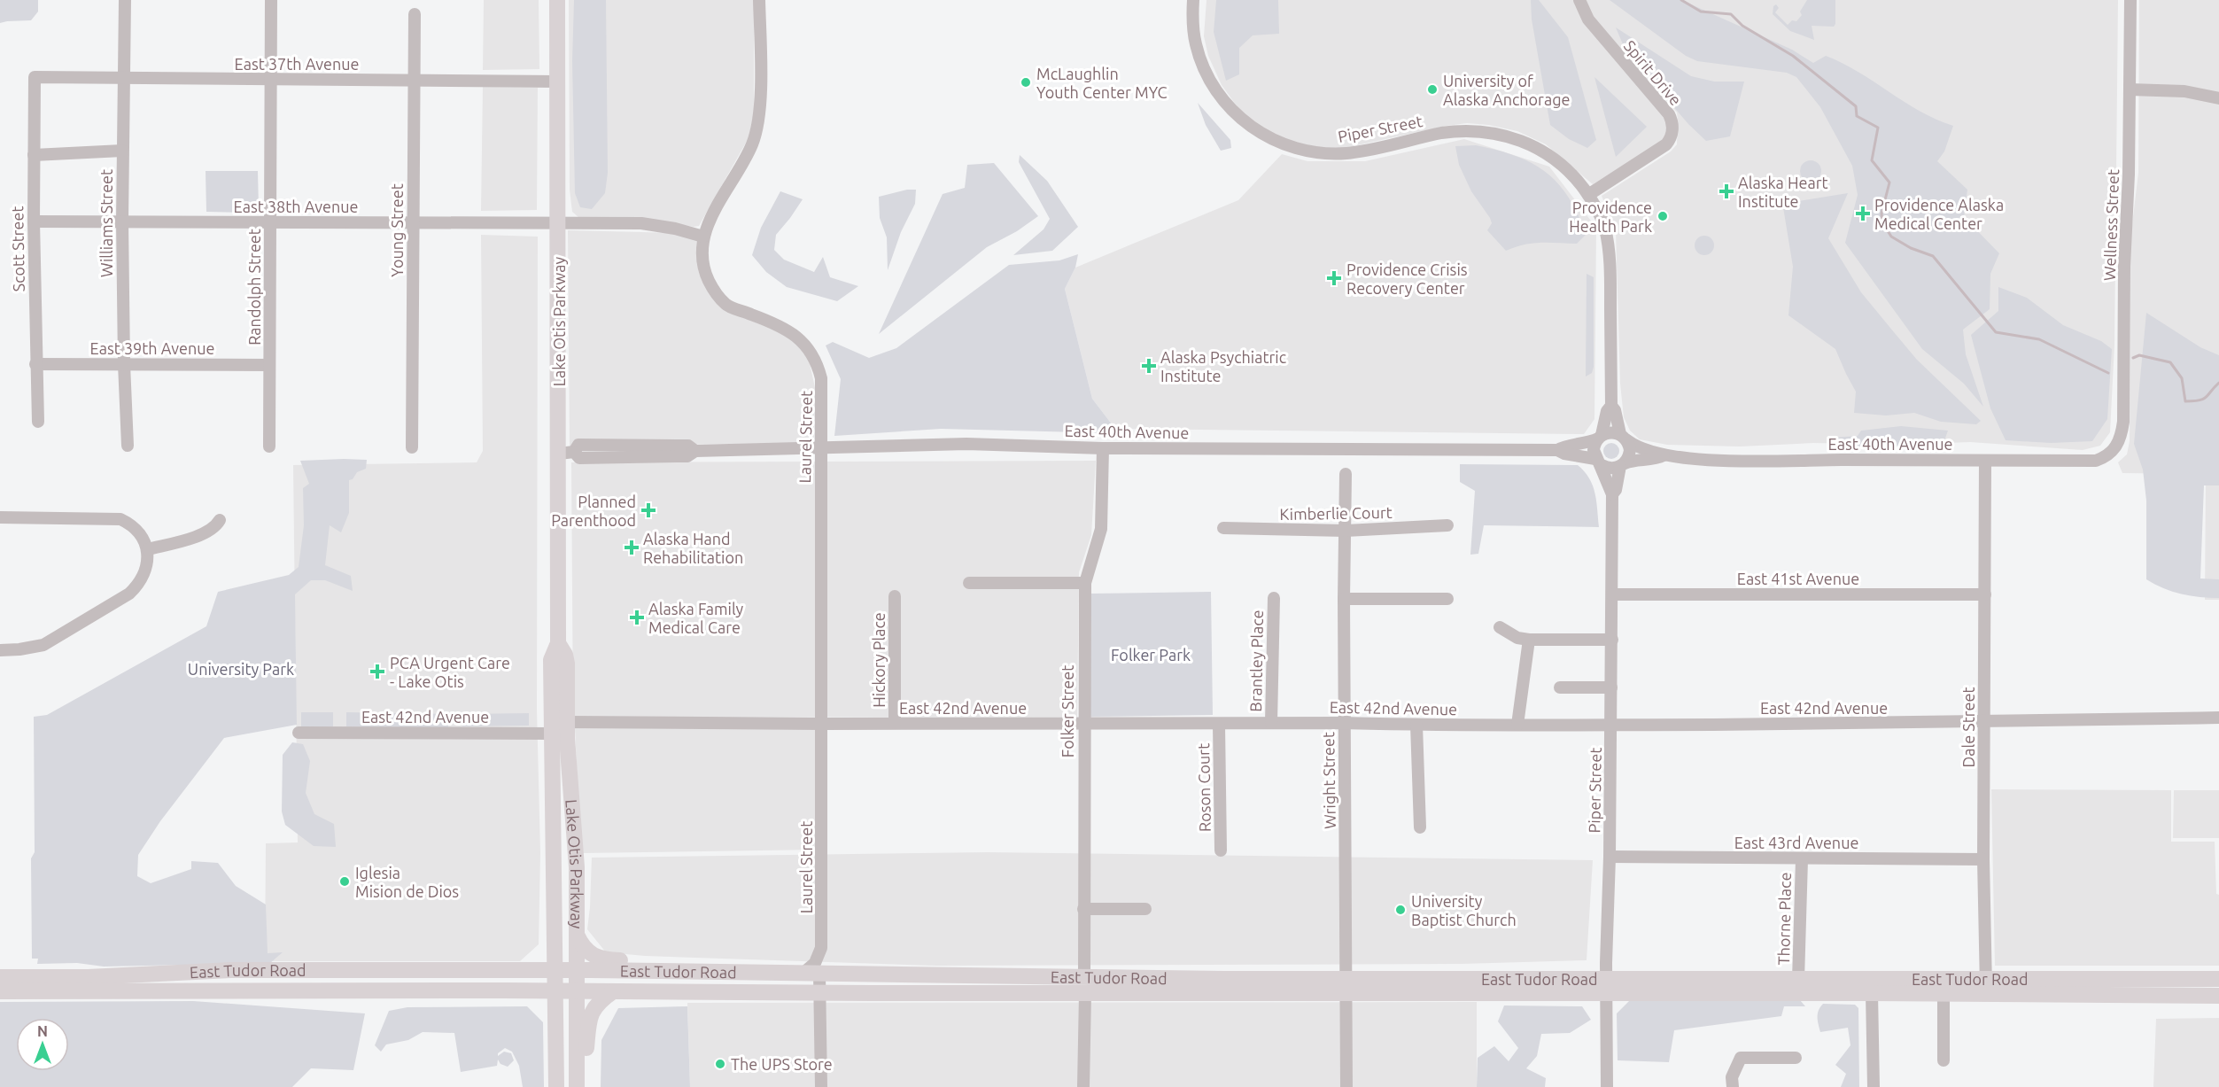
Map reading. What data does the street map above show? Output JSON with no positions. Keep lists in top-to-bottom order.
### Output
{
  "streets": {
    "main road": ["Lake Otis Parkway", "East Tudor Road"],
    "street": [
      "East 37th Avenue",
      "Spirit Drive",
      "Piper Street",
      "East 38th Avenue",
      "Williams Street",
      "Wellness Street",
      "Young Street",
      "Scott Street",
      "Randolph Street",
      "East 39th Avenue",
      "East 40th Avenue",
      "Laurel Street",
      "Kimberlie Court",
      "East 41st Avenue",
      "Hickory Place",
      "Brantley Place",
      "East 42nd Avenue",
      "Folker Street",
      "Dale Street",
      "Wright Street",
      "Roson Court",
      "East 43rd Avenue",
      "Thorne Place"
    ]
  },
  "crossings": [
    ["East 37th Avenue", "Williams Street"],
    ["East 37th Avenue", "Young Street"],
    ["East 37th Avenue", "Scott Street"],
    ["East 37th Avenue", "Randolph Street"],
    ["East 37th Avenue", "Lake Otis Parkway"],
    ["Spirit Drive", "Piper Street"],
    ["Piper Street", "East 40th Avenue"],
    ["Piper Street", "East 41st Avenue"],
    ["Piper Street", "East 42nd Avenue"],
    ["Piper Street", "East 43rd Avenue"],
    ["Piper Street", "East Tudor Road"],
    ["East 38th Avenue", "Williams Street"],
    ["East 38th Avenue", "Young Street"],
    ["East 38th Avenue", "Scott Street"],
    ["East 38th Avenue", "Randolph Street"],
    ["East 38th Avenue", "Lake Otis Parkway"],
    ["East 38th Avenue", "Laurel Street"],
    ["Williams Street", "East 39th Avenue"],
    ["Wellness Street", "East 40th Avenue"],
    ["Scott Street", "East 39th Avenue"],
    ["Randolph Street", "East 39th Avenue"],
    ["Lake Otis Parkway", "East 40th Avenue"],
    ["Lake Otis Parkway", "East 42nd Avenue"],
    ["Lake Otis Parkway", "East Tudor Road"],
    ["East 40th Avenue", "Laurel Street"],
    ["East 40th Avenue", "Folker Street"],
    ["East 40th Avenue", "Dale Street"],
    ["Laurel Street", "East 42nd Avenue"],
    ["Kimberlie Court", "Wright Street"],
    ["East 41st Avenue", "Dale Street"],
    ["Hickory Place", "East 42nd Avenue"],
    ["Brantley Place", "East 42nd Avenue"],
    ["East 42nd Avenue", "Folker Street"],
    ["East 42nd Avenue", "Dale Street"],
    ["East 42nd Avenue", "Wright Street"],
    ["East 42nd Avenue", "Roson Court"],
    ["Folker Street", "East Tudor Road"],
    ["Dale Street", "East 43rd Avenue"],
    ["Dale Street", "East Tudor Road"],
    ["Wright Street", "East Tudor Road"],
    ["East 43rd Avenue", "Thorne Place"],
    ["Thorne Place", "East Tudor Road"]
  ],
  "parks": ["Folker Park", "University Park"],
  "places": {
    "other": [
      "McLaughlin Youth Center MYC",
      "University of Alaska Anchorage",
      "Providence Health Park",
      "Iglesia Mision de Dios",
      "University Baptist Church",
      "The UPS Store"
    ],
    "health": [
      "Alaska Heart Institute",
      "Providence Alaska Medical Center",
      "Providence Crisis Recovery Center",
      "Alaska Psychiatric Institute",
      "Planned Parenthood",
      "Alaska Hand Rehabilitation",
      "Alaska Family Medical Care",
      "PCA Urgent Care - Lake Otis"
    ]
  },
  "north": "top"
}
